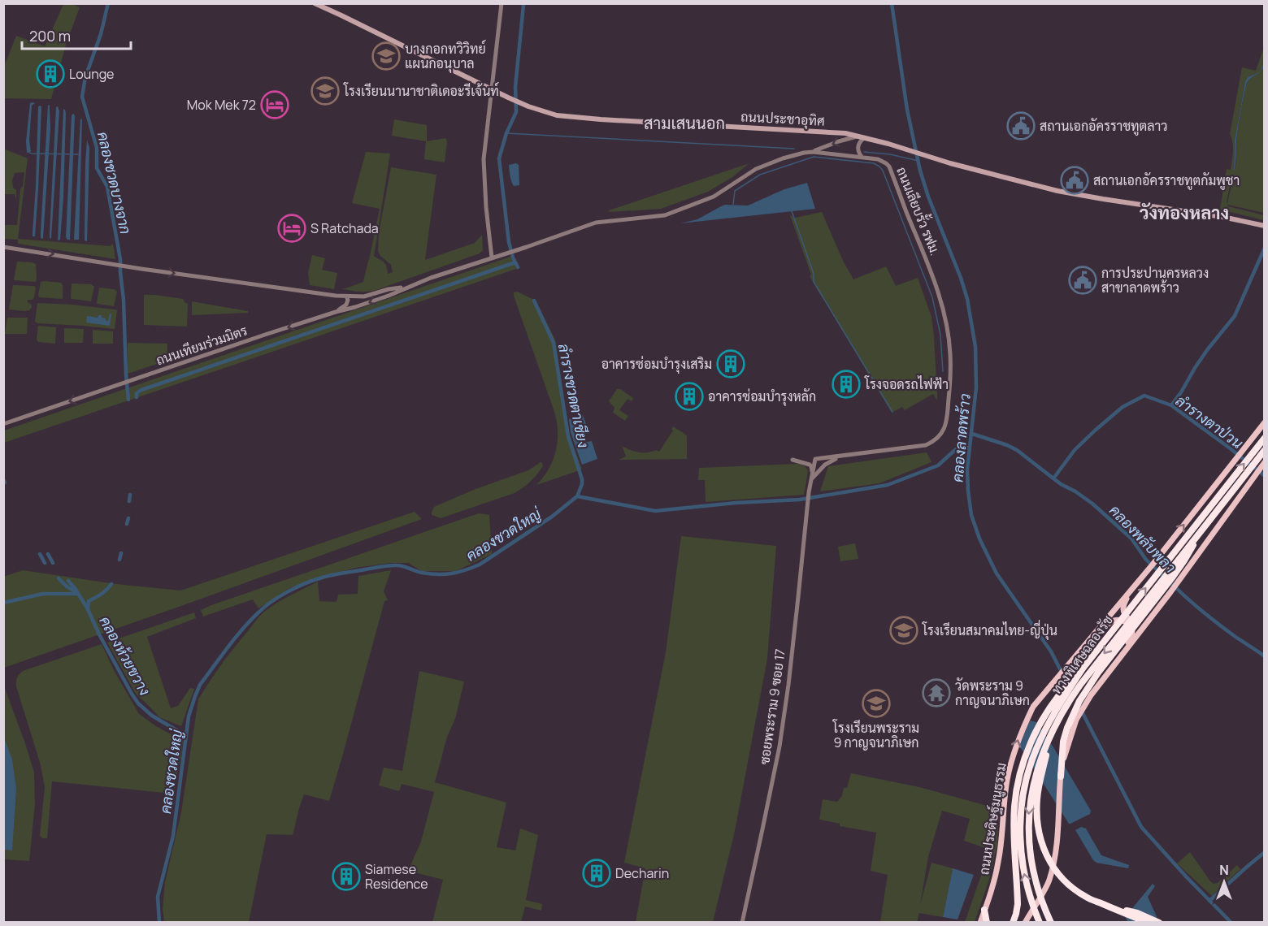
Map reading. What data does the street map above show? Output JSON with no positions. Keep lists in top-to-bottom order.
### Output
{
  "streets": {
    "highway": ["ทางพิเศษฉลองรัช"],
    "main road": ["ถนนประชาอุทิศ", "ถนนประดิษฐ์มนูธรรม"],
    "street": ["ถนนเลียบรั้ว รฟม.", "ถนนเทียมร่วมมิตร", "ซอยพระราม 9 ซอย 17"]
  },
  "crossings": [
    ["ถนนเลียบรั้ว รฟม.", "ถนนเทียมร่วมมิตร"],
    ["ถนนเลียบรั้ว รฟม.", "ซอยพระราม 9 ซอย 17"]
  ],
  "districts": ["สามเสนนอก", "วังทองหลาง"],
  "water": [
    "คลองชวดบางจาก",
    "ลำรางชวดตาเชียง",
    "ลำรางตาป่วน",
    "คลองลาดพร้าว",
    "คลองชวดใหญ่",
    "คลองพลับพลา",
    "คลองห้วยขวาง"
  ],
  "places": {
    "school or university": [
      "บางกอกทวิวิทย์ แผนกอนุบาล",
      "โรงเรียนนานาชาติเดอะรีเจ้นท์",
      "โรงเรียนสมาคมไทย-ญี่ปุ่น",
      "โรงเรียนพระราม 9 กาญจนาภิเษก"
    ],
    "building": [
      "Lounge",
      "อาคารซ่อมบำรุงเสริม",
      "โรงจอดรถไฟฟ้า",
      "อาคารซ่อมบำรุงหลัก",
      "Decharin",
      "Siamese Residence"
    ],
    "hotel": ["Mok Mek 72", "S Ratchada"],
    "public building": ["สถานเอกอัครราชทูตลาว", "สถานเอกอัครราชทูตกัมพูชา", "การประปานครหลวง สาขาลาดพร้าว"],
    "temple": ["วัดพระราม 9 กาญจนาภิเษก"]
  },
  "scale_bar": "200 m",
  "north": "top"
}
